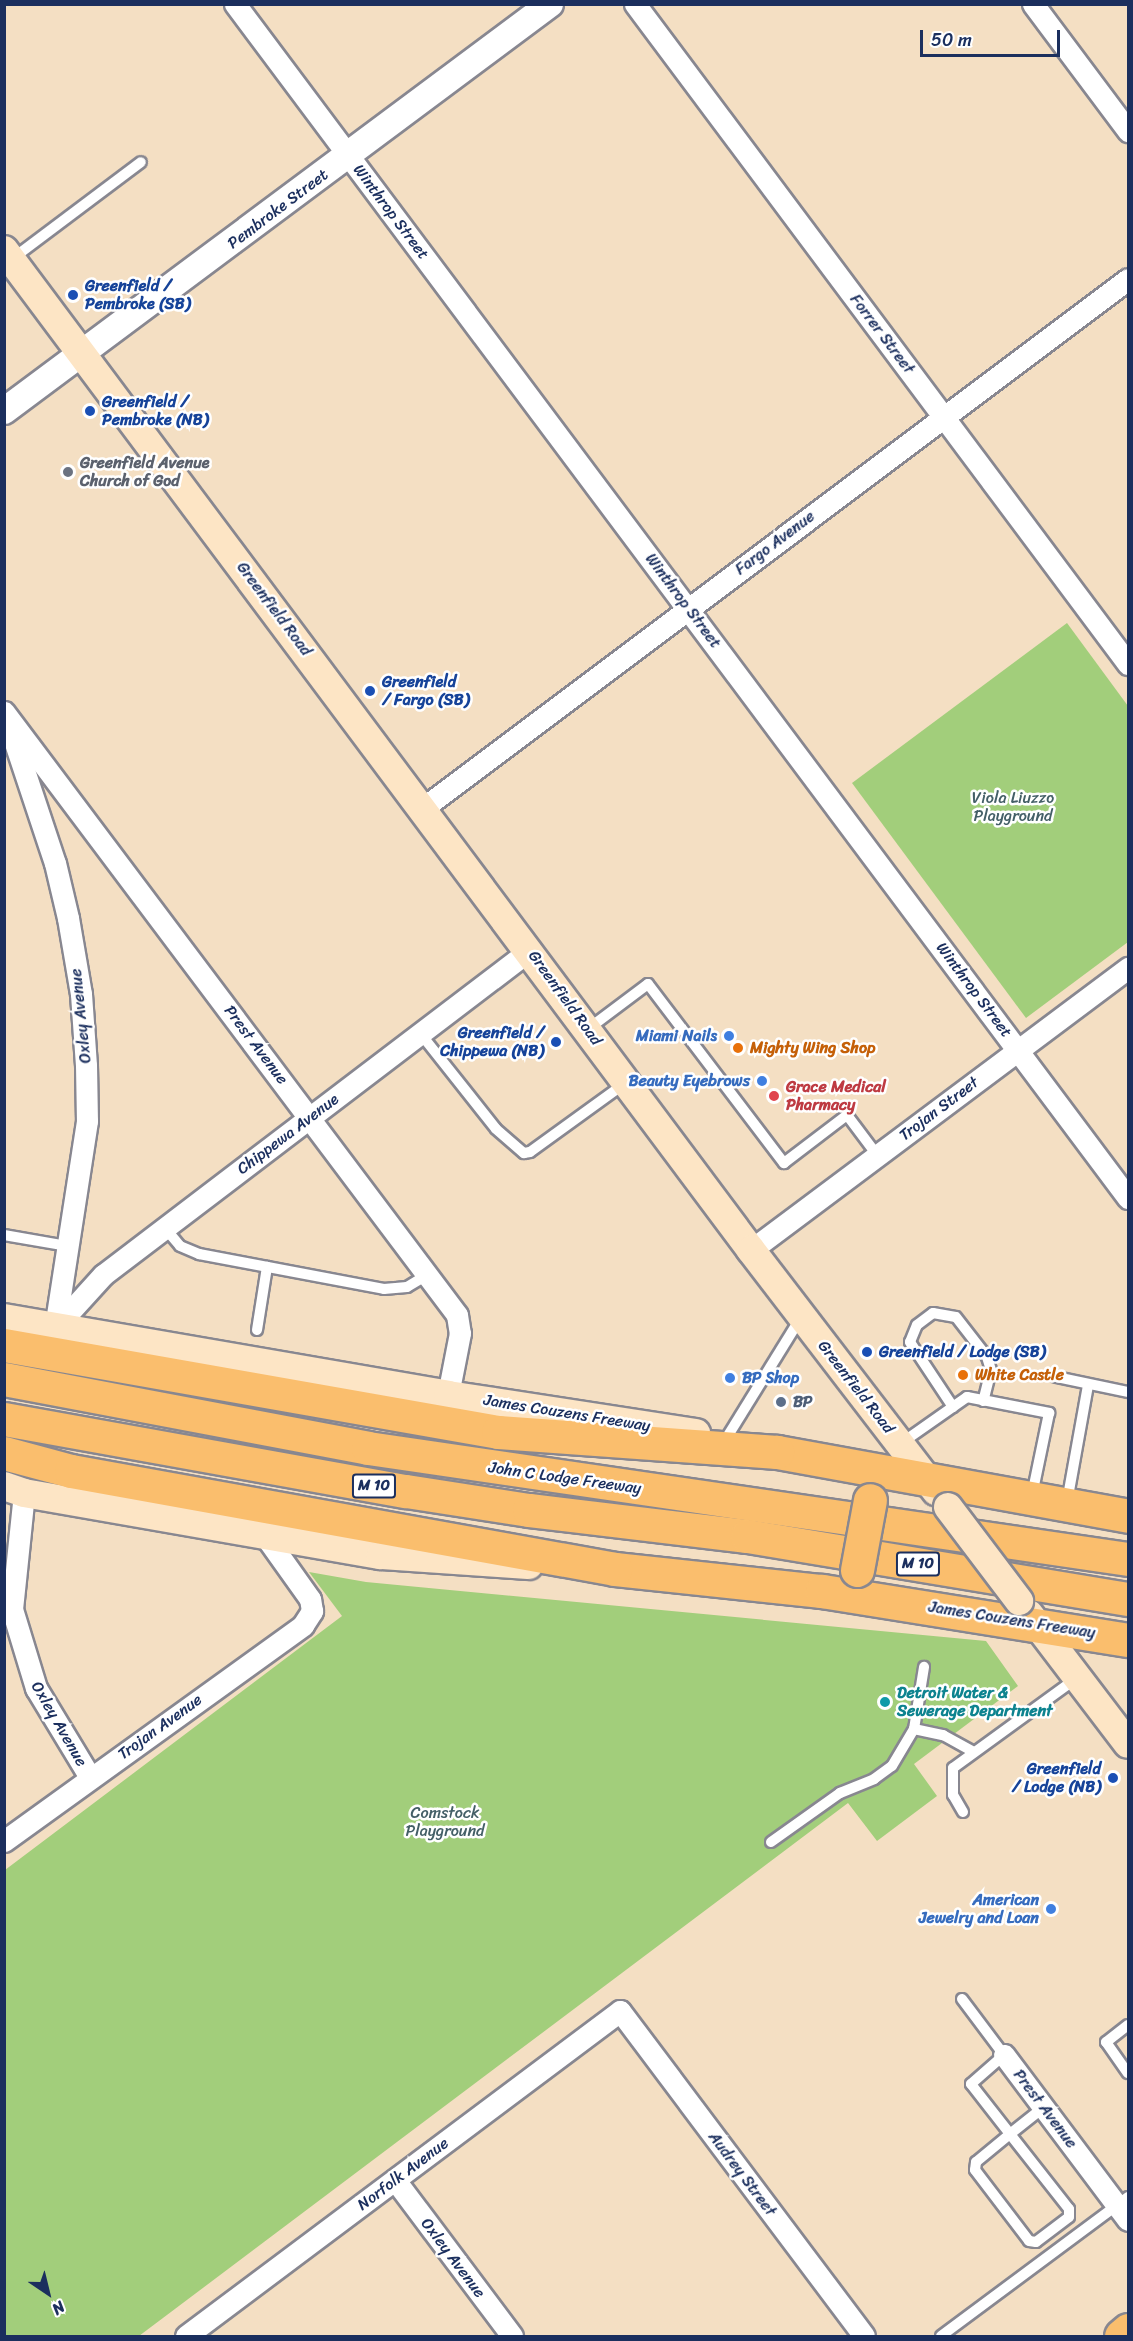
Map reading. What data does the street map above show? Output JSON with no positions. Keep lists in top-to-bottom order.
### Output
{
  "streets": {
    "main road": [
      "Greenfield Road",
      "James Couzens Freeway",
      "John C Lodge Freeway",
      "M 10"
    ],
    "street": [
      "Pembroke Street",
      "Winthrop Street",
      "Forrer Street",
      "Fargo Avenue",
      "Oxley Avenue",
      "Prest Avenue",
      "Trojan Street",
      "Chippewa Avenue",
      "Trojan Avenue",
      "Norfolk Avenue",
      "Audrey Street"
    ]
  },
  "crossings": [
    ["Pembroke Street", "Winthrop Street"],
    ["Pembroke Street", "Greenfield Road"],
    ["Winthrop Street", "Fargo Avenue"],
    ["Winthrop Street", "Trojan Street"],
    ["Forrer Street", "Fargo Avenue"],
    ["Fargo Avenue", "Greenfield Road"],
    ["Greenfield Road", "Trojan Street"],
    ["Greenfield Road", "Chippewa Avenue"],
    ["Greenfield Road", "James Couzens Freeway"],
    ["Oxley Avenue", "Prest Avenue"],
    ["Oxley Avenue", "Chippewa Avenue"],
    ["Oxley Avenue", "James Couzens Freeway"],
    ["Oxley Avenue", "Trojan Avenue"],
    ["Oxley Avenue", "Norfolk Avenue"],
    ["Prest Avenue", "Chippewa Avenue"],
    ["Prest Avenue", "James Couzens Freeway"],
    ["Chippewa Avenue", "James Couzens Freeway"],
    ["James Couzens Freeway", "Trojan Avenue"],
    ["Norfolk Avenue", "Audrey Street"]
  ],
  "parks": ["Viola Liuzzo Playground", "Comstock Playground"],
  "places": [
    "Greenfield / Pembroke (SB)",
    "Greenfield / Pembroke (NB)",
    "Greenfield Avenue Church of God",
    "Greenfield / Fargo (SB)",
    "Miami Nails",
    "Greenfield / Chippewa (NB)",
    "Mighty Wing Shop",
    "Beauty Eyebrows",
    "Grace Medical Pharmacy",
    "Greenfield / Lodge (SB)",
    "White Castle",
    "BP Shop",
    "BP",
    "Detroit Water & Sewerage Department",
    "Greenfield / Lodge (NB)",
    "American Jewelry and Loan"
  ],
  "scale_bar": "50 m",
  "north": "bottom right"
}
